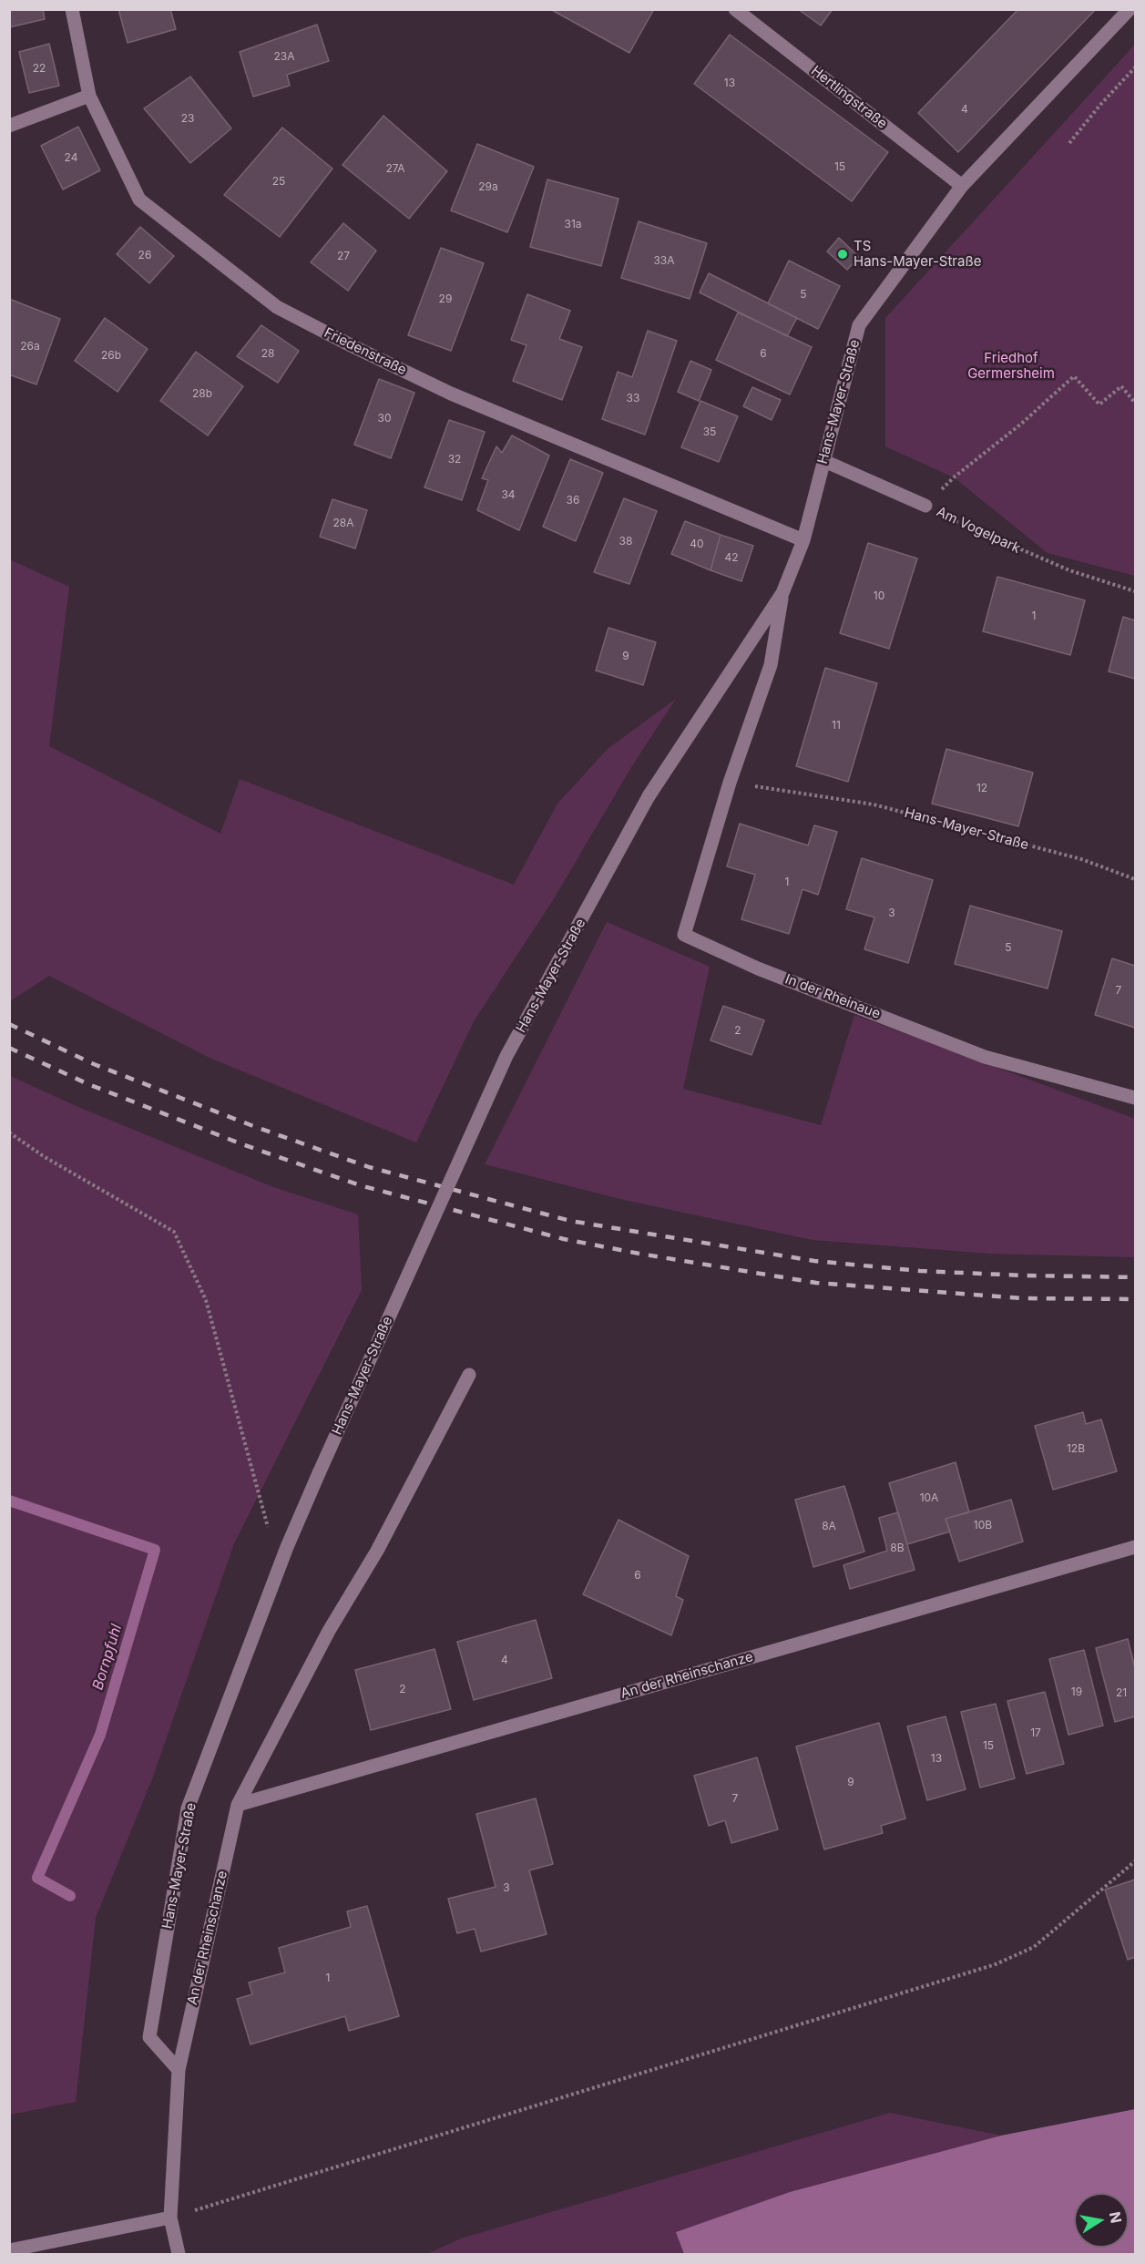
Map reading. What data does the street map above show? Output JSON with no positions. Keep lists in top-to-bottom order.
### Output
{
  "streets": {
    "street": [
      "Hertlingstraße",
      "Friedenstraße",
      "Hans-Mayer-Straße",
      "Am Vogelpark",
      "In der Rheinaue",
      "An der Rheinschanze"
    ]
  },
  "crossings": [
    ["Hertlingstraße", "Hans-Mayer-Straße"],
    ["Friedenstraße", "Hans-Mayer-Straße"],
    ["Hans-Mayer-Straße", "Am Vogelpark"],
    ["Hans-Mayer-Straße", "In der Rheinaue"],
    ["Hans-Mayer-Straße", "An der Rheinschanze"]
  ],
  "water": ["Bornpfuhl"],
  "parks": ["Friedhof Germersheim"],
  "places": ["TS Hans-Mayer-Straße"],
  "house_numbers": [
    "23A",
    "22",
    "13",
    "4",
    "23",
    "24",
    "15",
    "27A",
    "25",
    "29a",
    "31a",
    "26",
    "27",
    "33A",
    "5",
    "29",
    "26a",
    "28",
    "6",
    "26b",
    "28b",
    "33",
    "30",
    "35",
    "32",
    "34",
    "36",
    "28A",
    "38",
    "40",
    "42",
    "10",
    "1",
    "9",
    "11",
    "12",
    "1",
    "3",
    "5",
    "7",
    "2",
    "12B",
    "10A",
    "10B",
    "8A",
    "8B",
    "6",
    "4",
    "2",
    "19",
    "21",
    "17",
    "15",
    "13",
    "9",
    "7",
    "3",
    "1"
  ],
  "north": "right"
}
